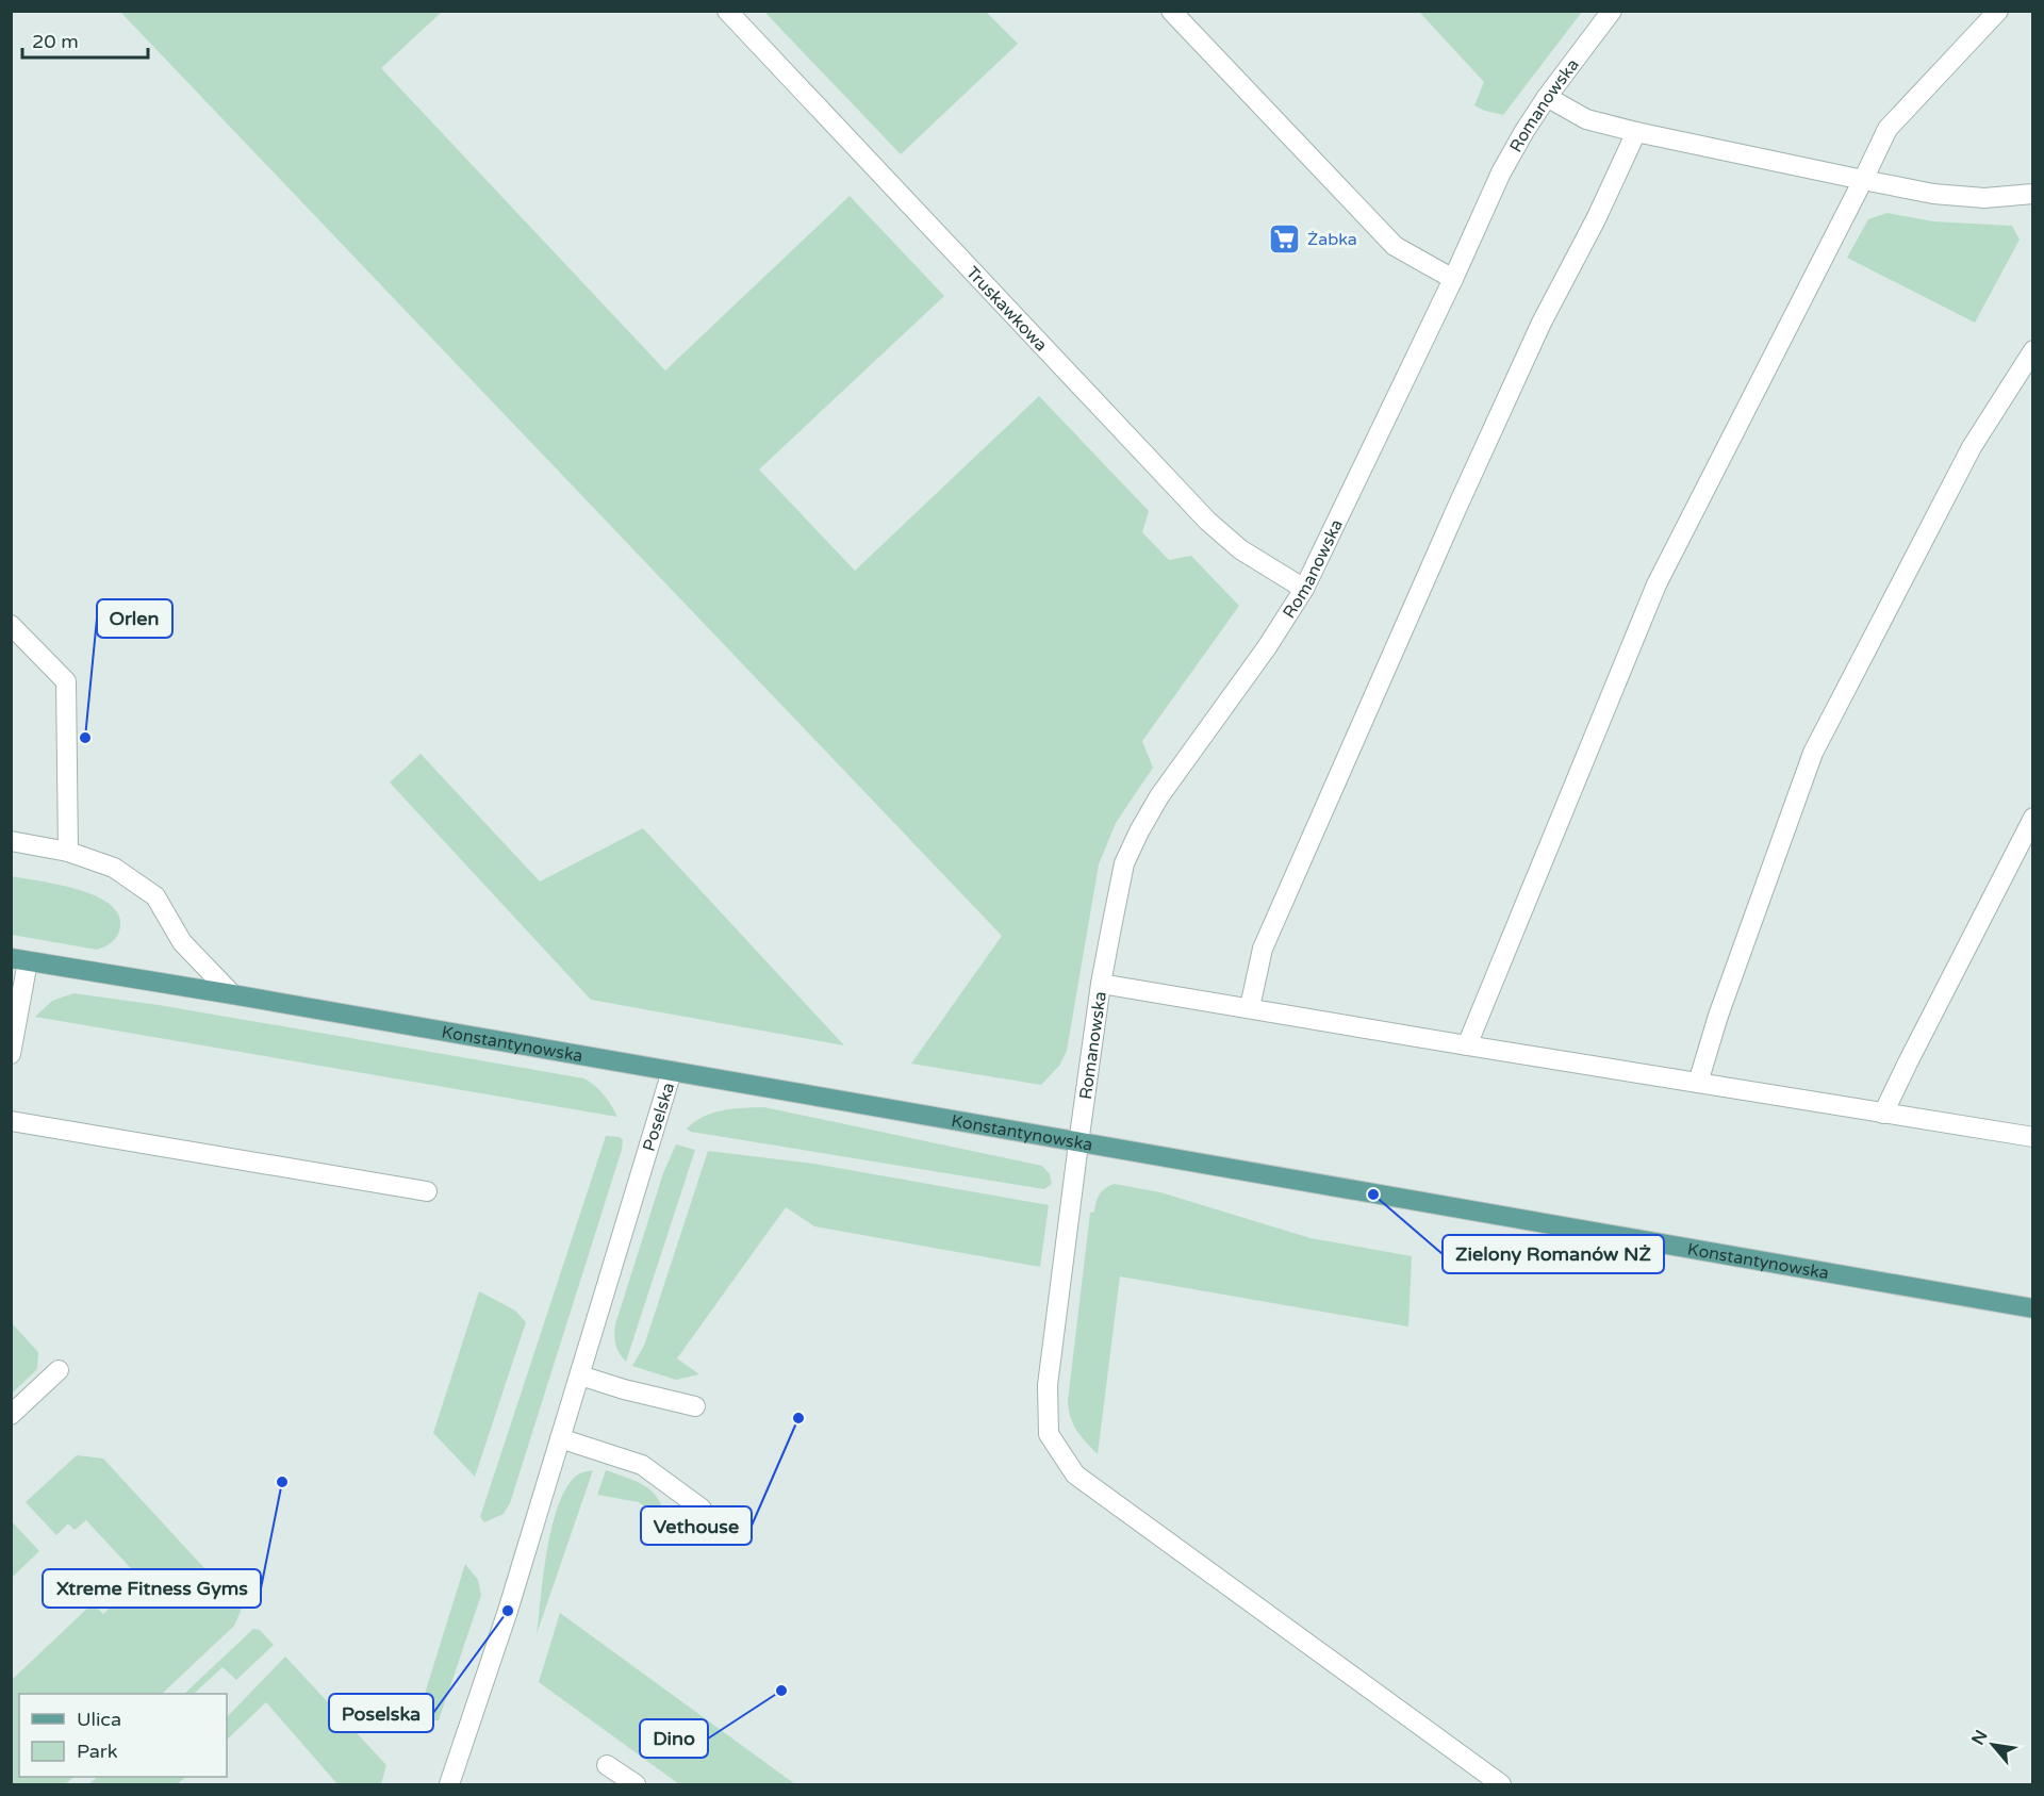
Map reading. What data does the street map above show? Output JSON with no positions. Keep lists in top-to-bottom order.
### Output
{
  "streets": {
    "main road": ["Konstantynowska"],
    "street": ["Romanowska", "Truskawkowa", "Poselska"]
  },
  "crossings": [
    ["Romanowska", "Truskawkowa"],
    ["Romanowska", "Konstantynowska"],
    ["Konstantynowska", "Poselska"]
  ],
  "places": {
    "supermarket": ["Żabka"],
    "other": [
      "Orlen",
      "Zielony Romanów NŻ",
      "Vethouse",
      "Xtreme Fitness Gyms",
      "Poselska",
      "Dino"
    ]
  },
  "legend": ["Ulica", "Park"],
  "scale_bar": "20 m",
  "north": "top left"
}
